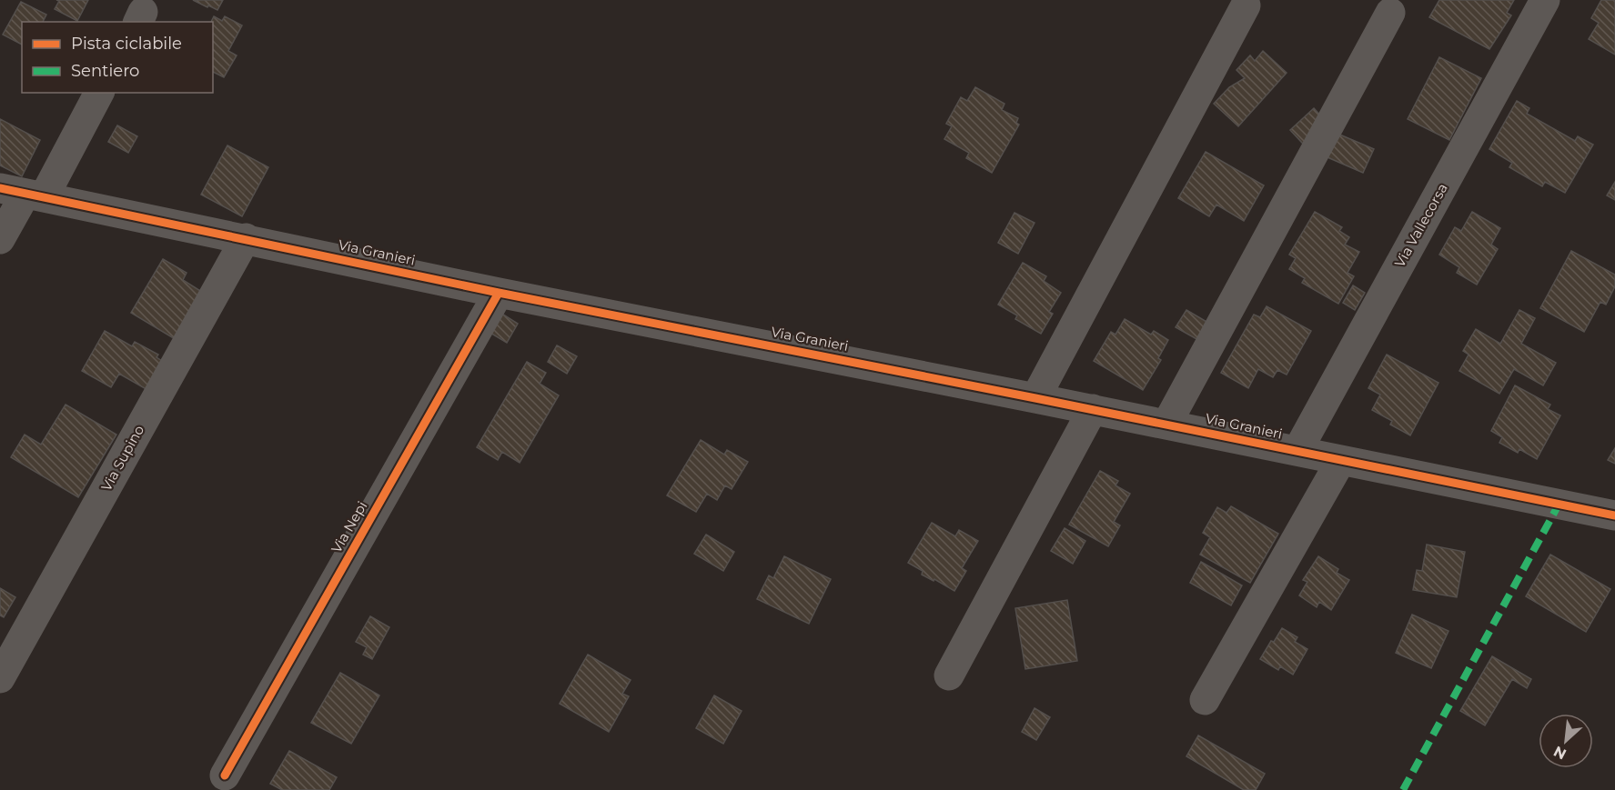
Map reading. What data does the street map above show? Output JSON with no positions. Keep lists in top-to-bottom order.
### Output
{
  "streets": {
    "street": [
      "Via Vallecorsa",
      "Via Granieri",
      "Via Supino",
      "Via Nepi"
    ]
  },
  "crossings": [
    ["Via Vallecorsa", "Via Granieri"],
    ["Via Granieri", "Via Supino"],
    ["Via Granieri", "Via Nepi"]
  ],
  "legend": ["Pista ciclabile", "Sentiero"],
  "north": "bottom left"
}
